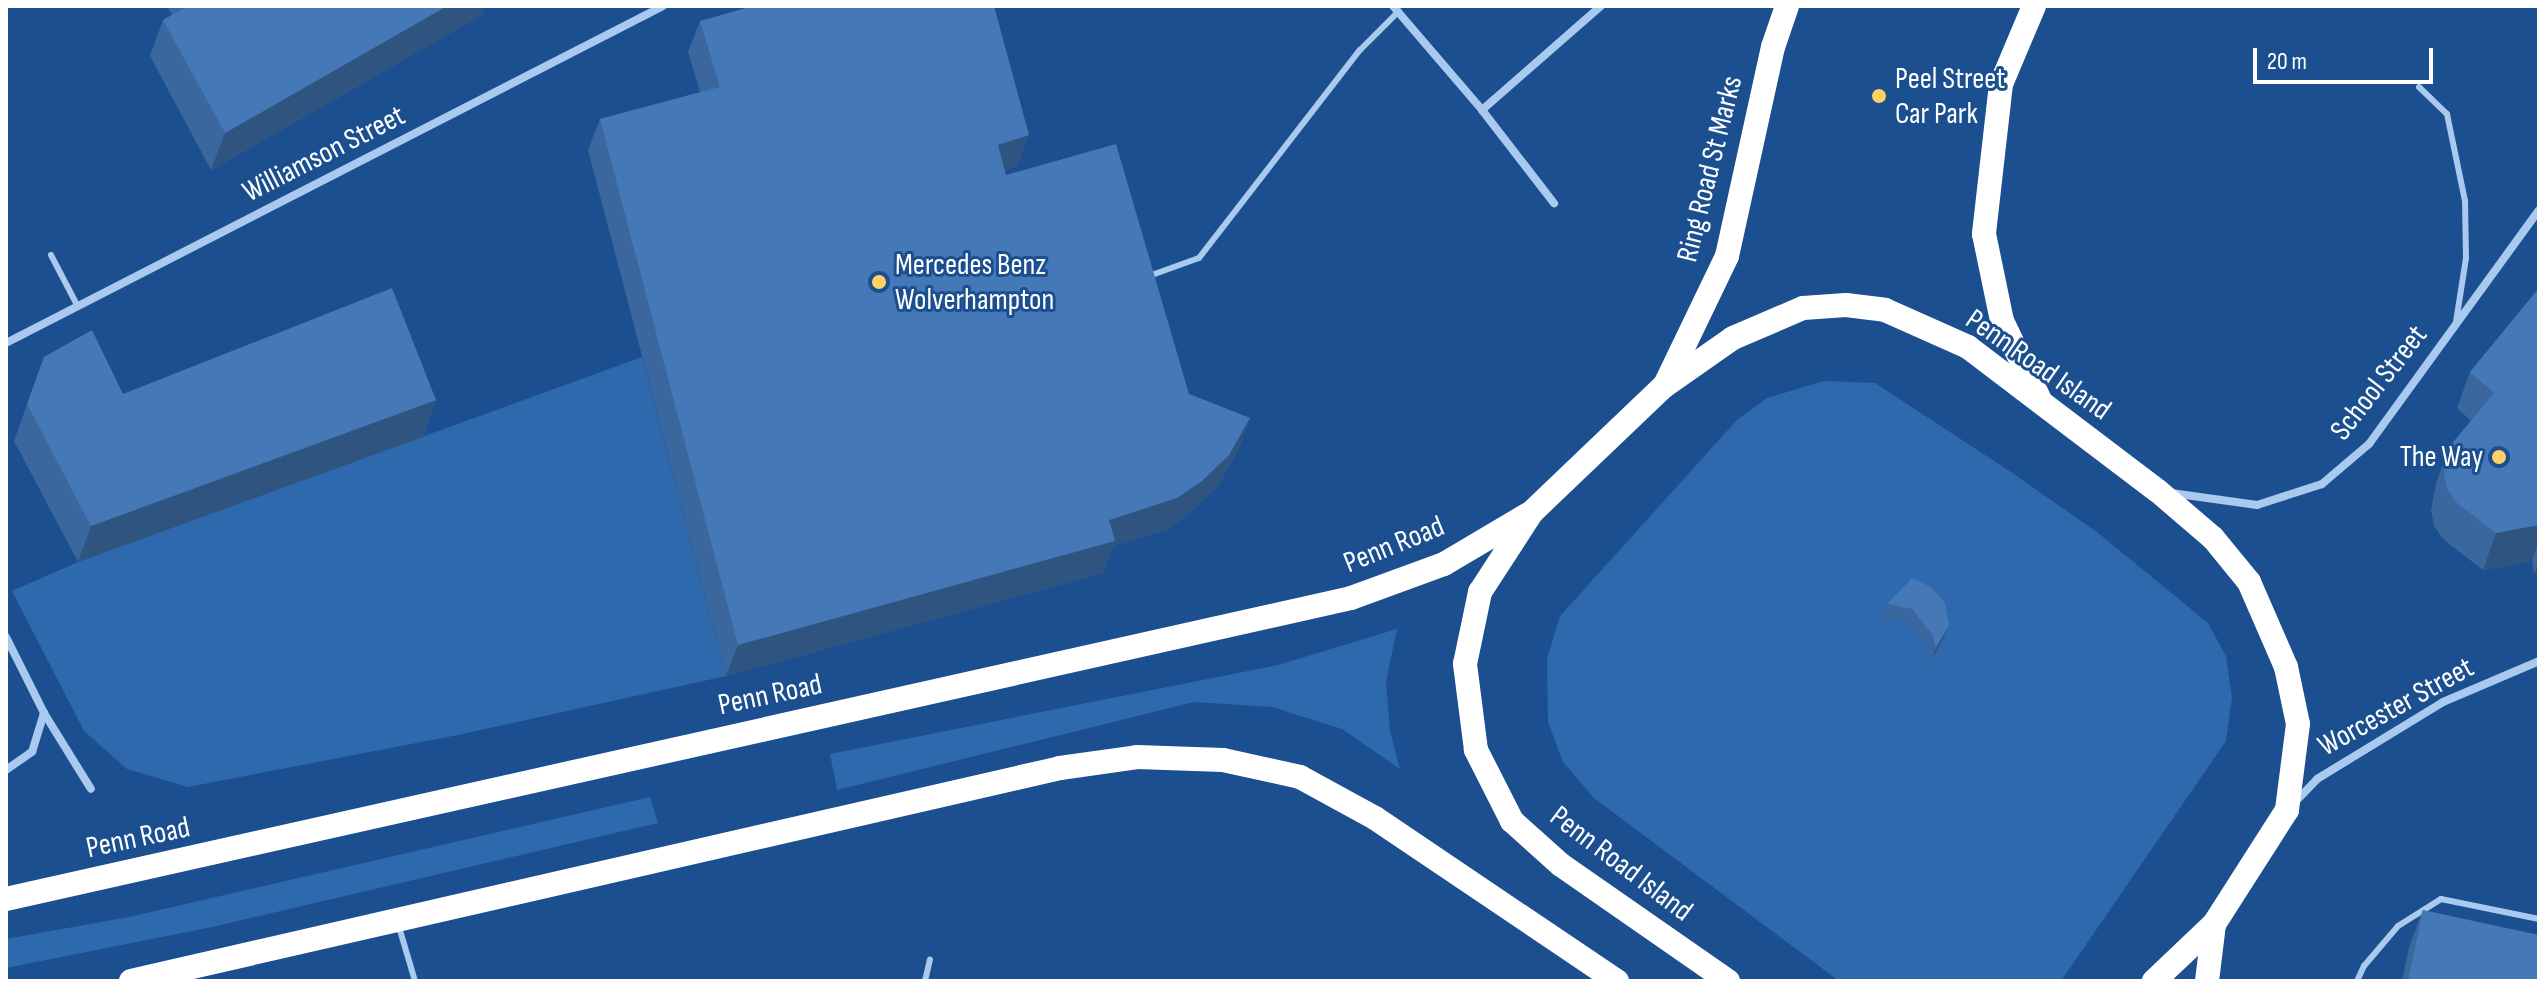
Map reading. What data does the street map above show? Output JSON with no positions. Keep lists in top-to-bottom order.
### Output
{
  "streets": {
    "highway": ["Ring Road St Marks", "Penn Road Island", "Penn Road"],
    "street": ["Williamson Street", "School Street", "Worcester Street"]
  },
  "crossings": [
    ["Ring Road St Marks", "Penn Road Island"],
    ["Penn Road Island", "School Street"],
    ["Penn Road Island", "Penn Road"],
    ["Penn Road Island", "Worcester Street"]
  ],
  "places": ["Peel Street Car Park", "Mercedes Benz Wolverhampton", "The Way"],
  "scale_bar": "20 m"
}
